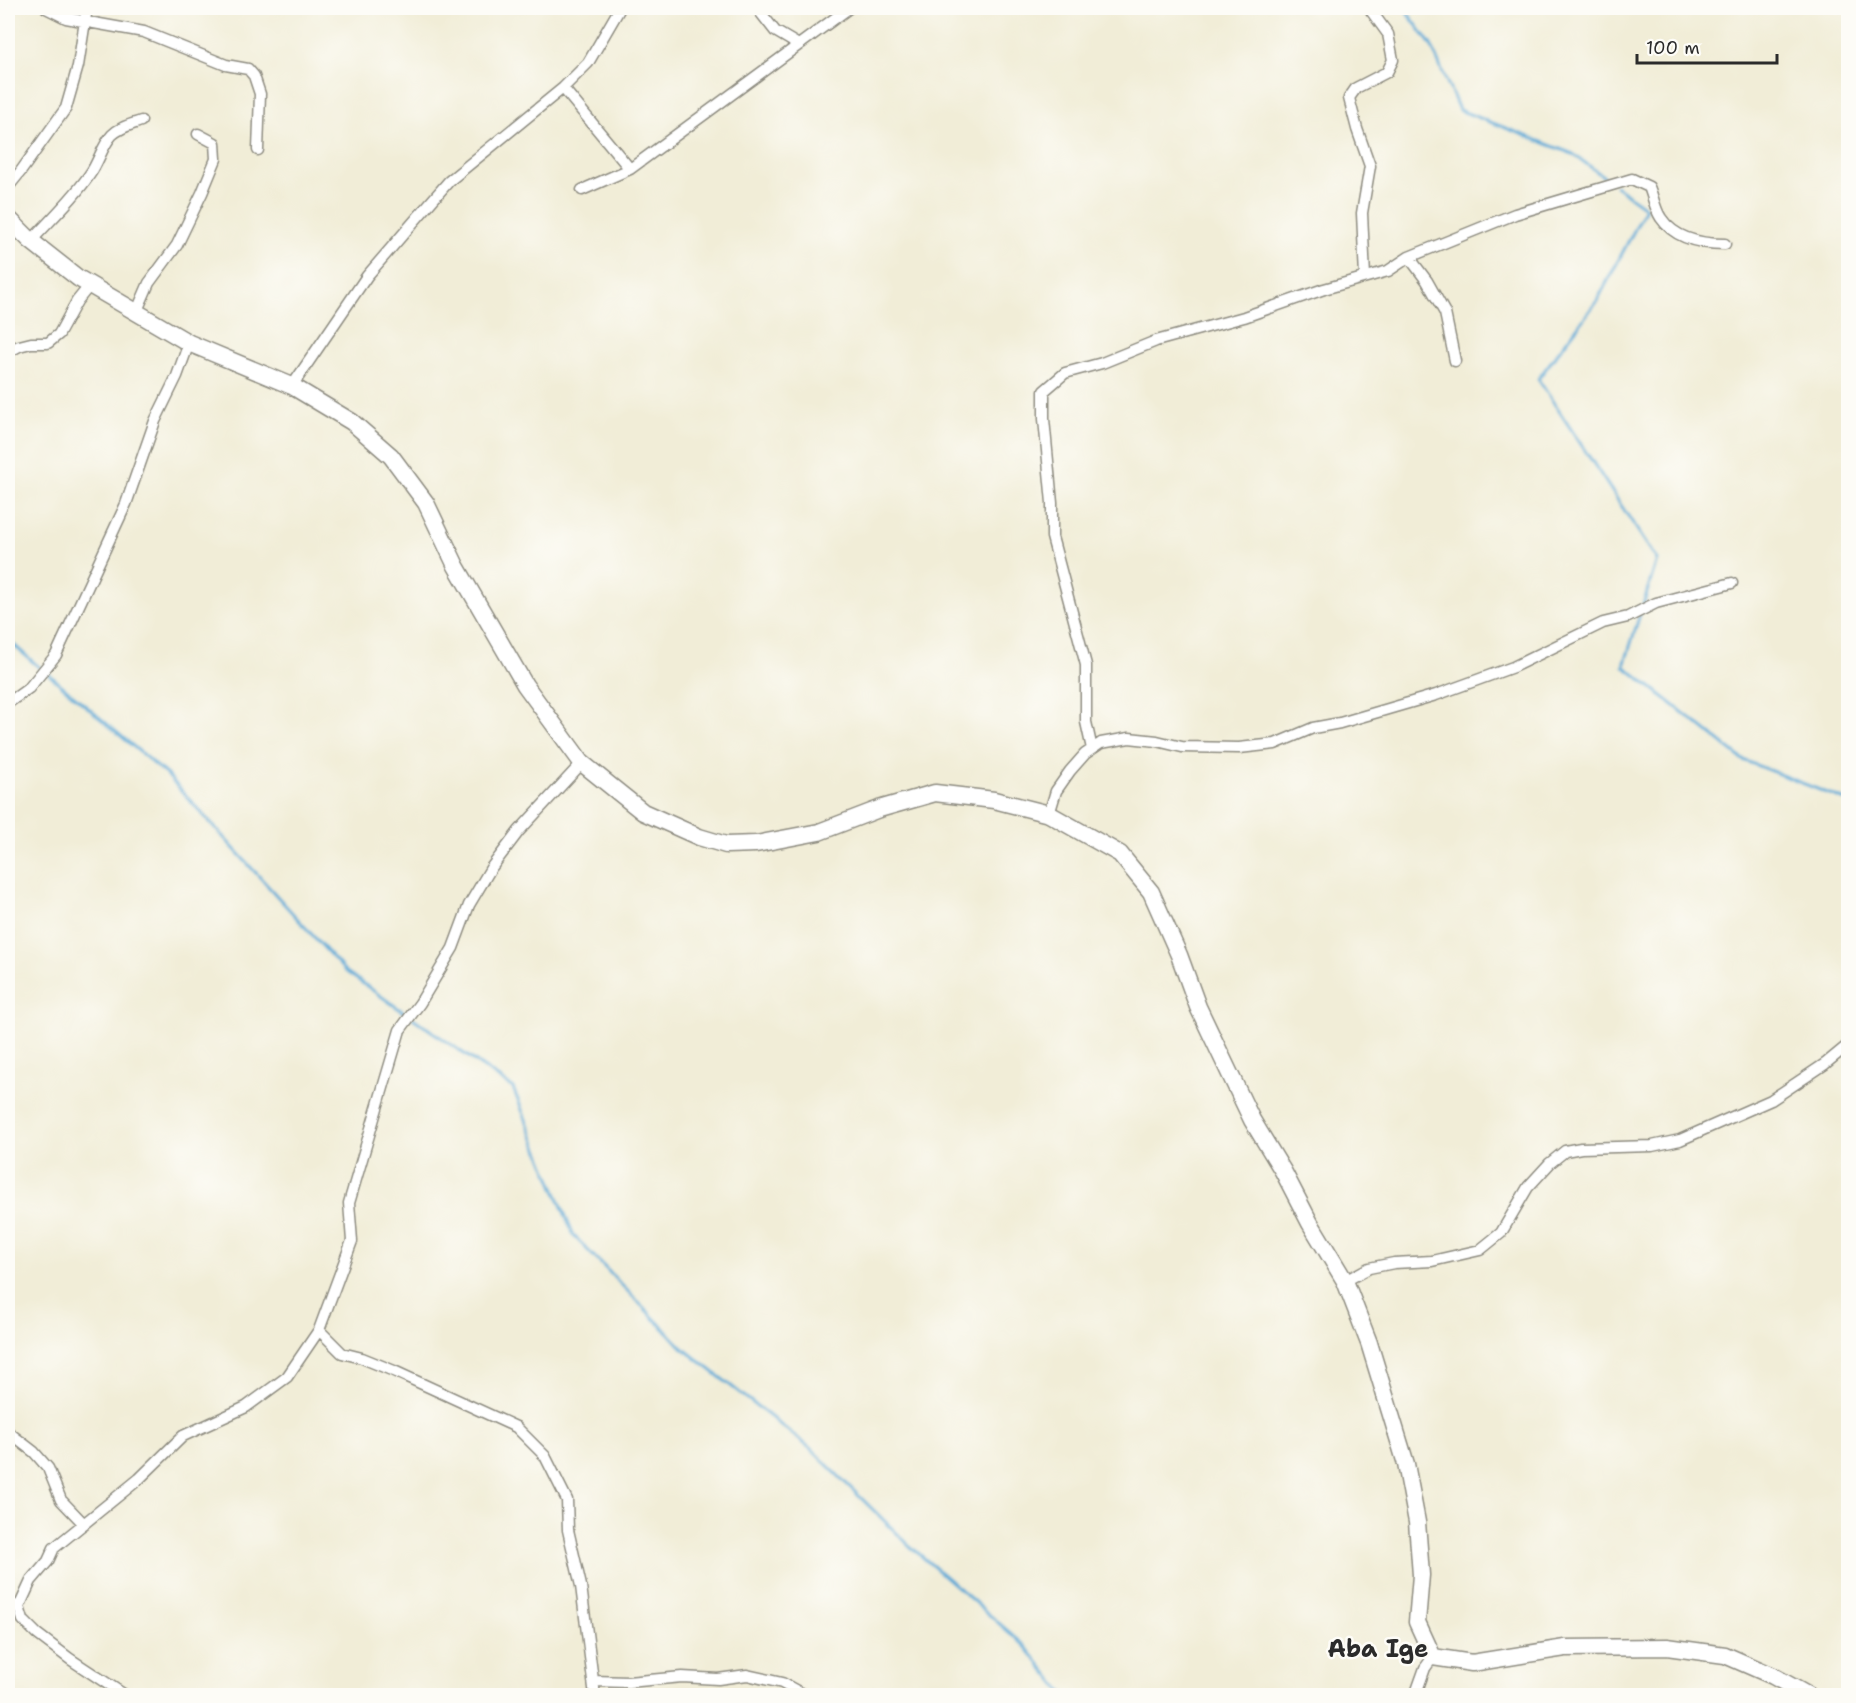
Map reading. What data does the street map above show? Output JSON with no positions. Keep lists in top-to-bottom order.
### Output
{
  "districts": ["Aba Ige"],
  "scale_bar": "100 m"
}
